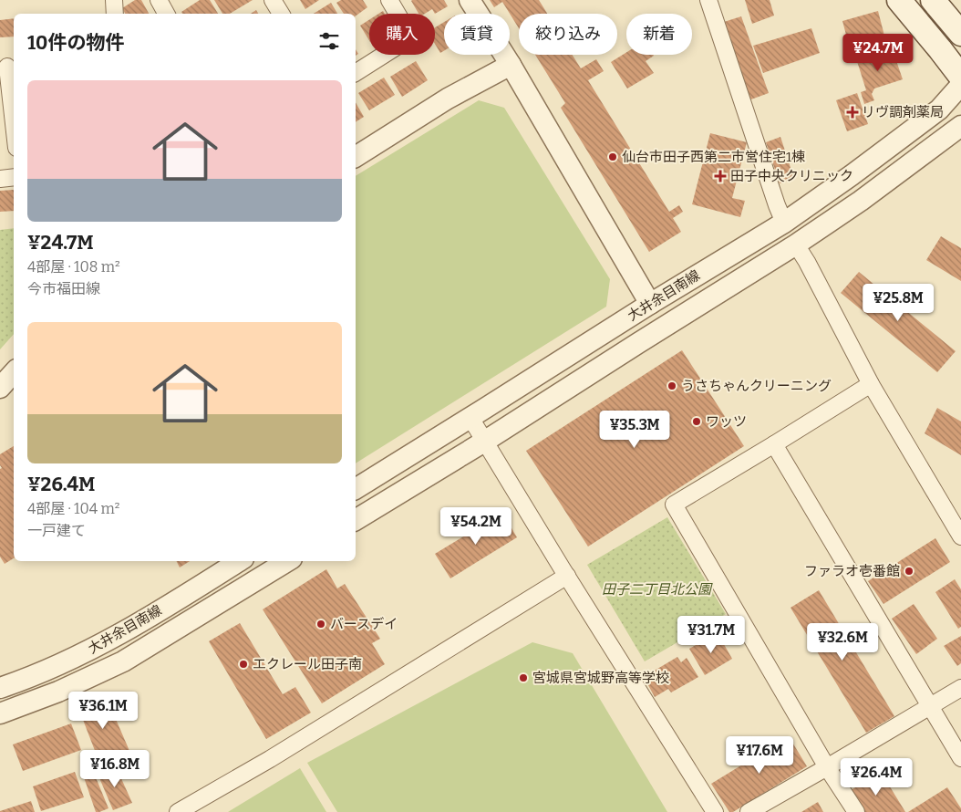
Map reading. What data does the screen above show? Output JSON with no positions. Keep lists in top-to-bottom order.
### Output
{
  "streets": {
    "street": ["大井余目南線"]
  },
  "parks": ["田子二丁目北公園"],
  "places": {
    "health": ["リヴ調剤薬局", "田子中央クリニック"],
    "other": [
      "仙台市田子西第二市営住宅1棟",
      "うさちゃんクリーニング",
      "ワッツ",
      "ファラオ壱番館",
      "バースデイ",
      "エクレール田子南",
      "宮城県宮城野高等学校"
    ]
  },
  "page": {
    "chip": [
      "購入",
      "賃貸",
      "絞り込み",
      "新着"
    ],
    "heading": "10件の物件",
    "price": [
      "¥24.7M",
      "¥25.8M",
      "¥35.3M",
      "¥54.2M",
      "¥31.7M",
      "¥32.6M",
      "¥36.1M",
      "¥17.6M",
      "¥16.8M",
      "¥26.4M"
    ],
    "list": [
      {
        "name": "¥24.7M",
        "note": "4部屋 · 108 m² · 今市福田線"
      },
      {
        "name": "¥26.4M",
        "note": "4部屋 · 104 m² · 一戸建て"
      }
    ]
  }
}
